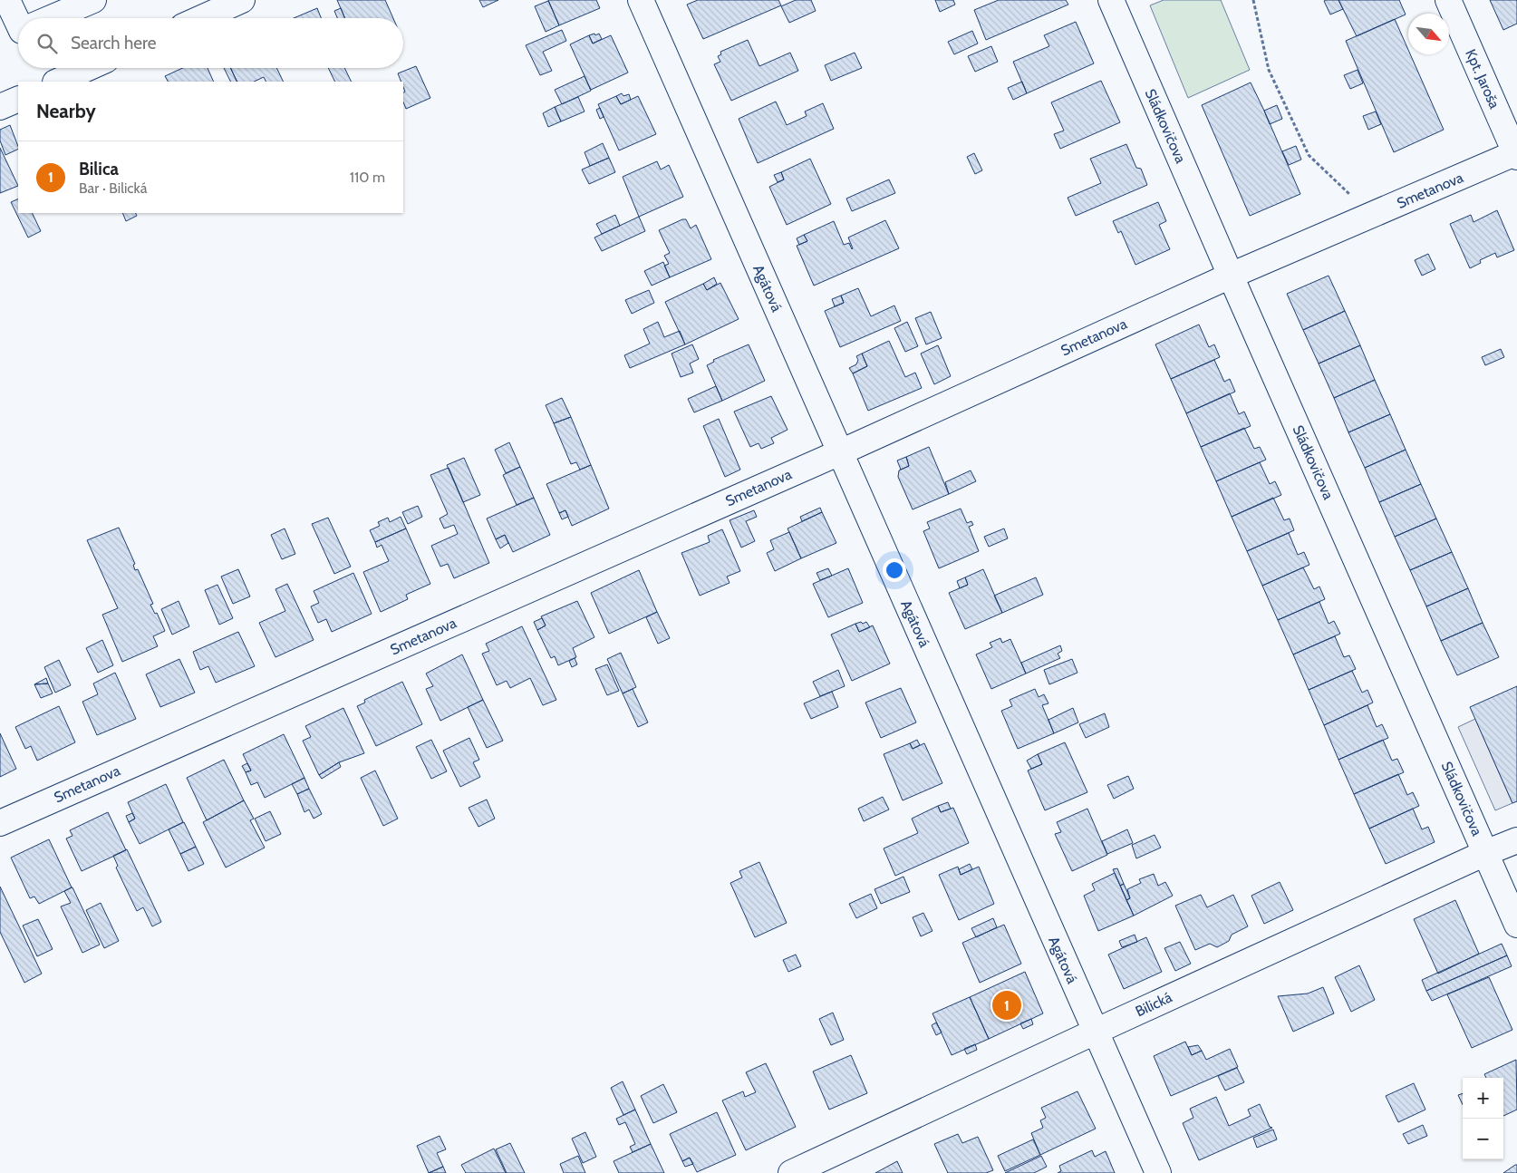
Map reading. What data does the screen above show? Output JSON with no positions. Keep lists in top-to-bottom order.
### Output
{
  "streets": {
    "street": [
      "Kpt. Jaroša",
      "Sládkovičova",
      "Smetanova",
      "Agátová",
      "Bilická"
    ]
  },
  "crossings": [
    ["Kpt. Jaroša", "Smetanova"],
    ["Sládkovičova", "Smetanova"],
    ["Sládkovičova", "Bilická"],
    ["Smetanova", "Agátová"],
    ["Agátová", "Bilická"]
  ],
  "north": "bottom right",
  "page": {
    "search": "Search here",
    "heading": "Nearby",
    "list": [
      {
        "mark": "1",
        "name": "Bilica",
        "note": "Bar · Bilická",
        "value": "110 m"
      }
    ],
    "pins": "1",
    "map_buttons": ["+", "−"]
  }
}
